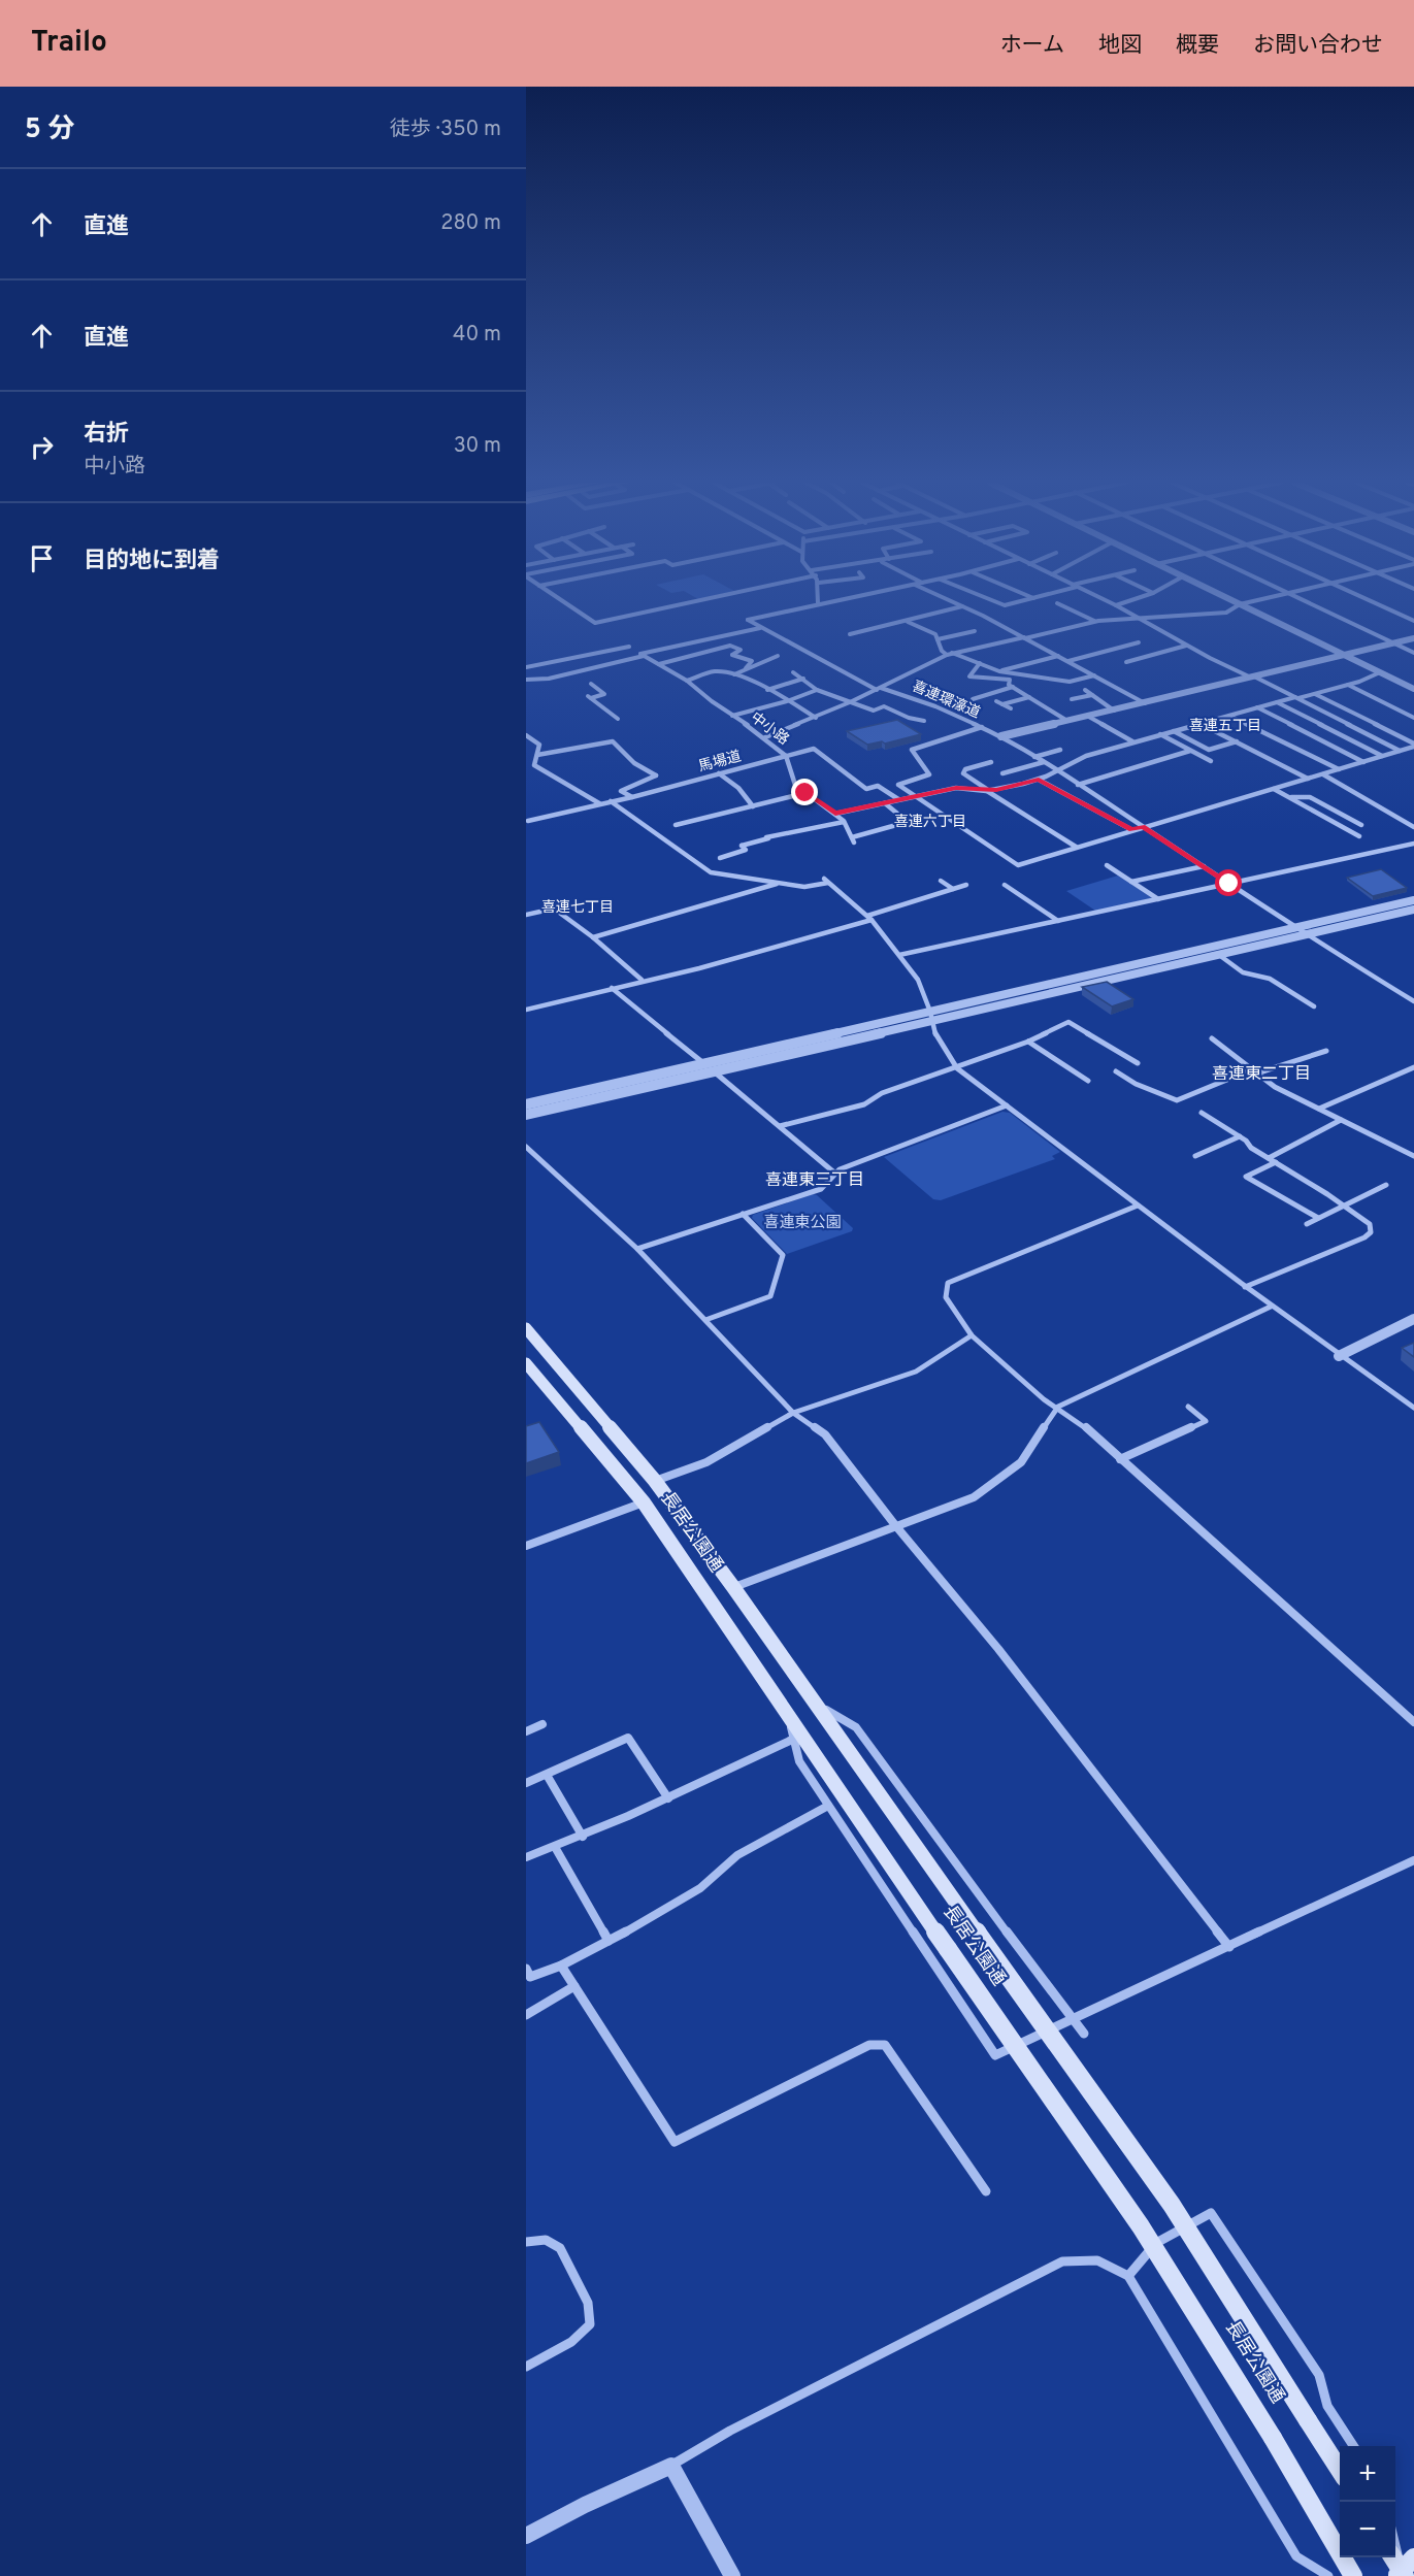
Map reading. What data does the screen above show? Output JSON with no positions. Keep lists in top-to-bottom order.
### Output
{
  "streets": {
    "main road": ["長居公園通"],
    "street": ["喜連環濠道", "中小路", "馬場道"]
  },
  "crossings": [
    ["中小路", "馬場道"]
  ],
  "districts": [
    "喜連五丁目",
    "喜連六丁目",
    "喜連七丁目",
    "喜連東二丁目",
    "喜連東三丁目"
  ],
  "parks": ["喜連東公園"],
  "page": {
    "header": "Trailo",
    "nav": [
      "ホーム",
      "地図",
      "概要",
      "お問い合わせ"
    ],
    "heading": ["5 分", "徒歩 · 350 m"],
    "list": [
      ["直進", "280 m"],
      ["直進", "40 m"],
      ["右折", "中小路", "30 m"],
      "目的地に到着"
    ],
    "map_buttons": ["+", "−"]
  }
}
